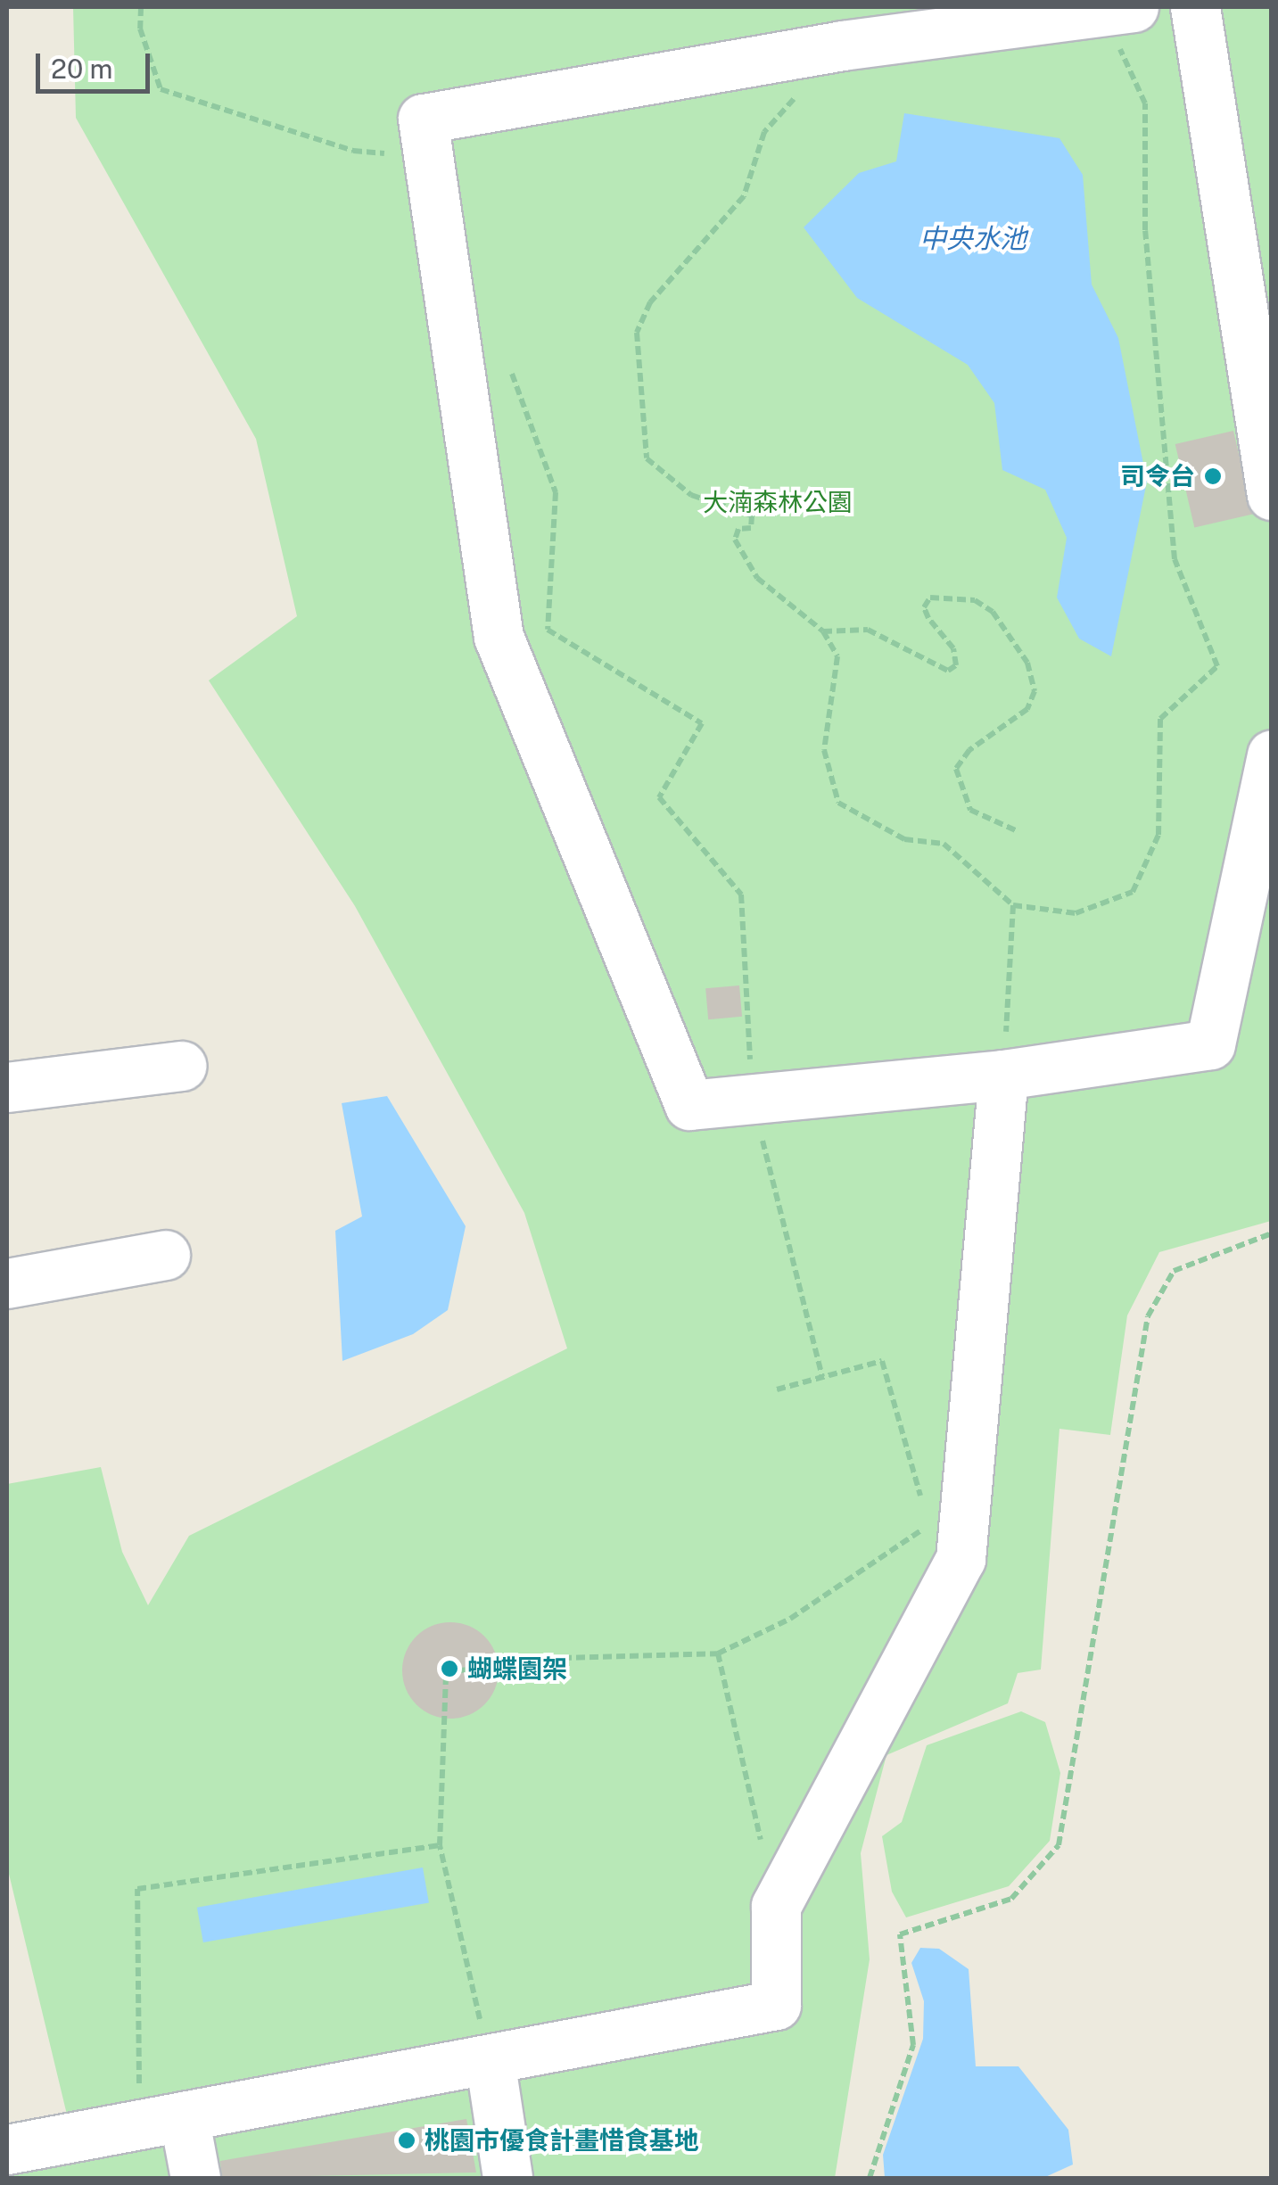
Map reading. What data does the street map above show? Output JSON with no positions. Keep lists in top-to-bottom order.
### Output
{
  "water": ["中央水池"],
  "parks": ["大湳森林公園"],
  "places": ["司令台", "蝴蝶園架", "桃園市優食計畫惜食基地"],
  "scale_bar": "20 m"
}
